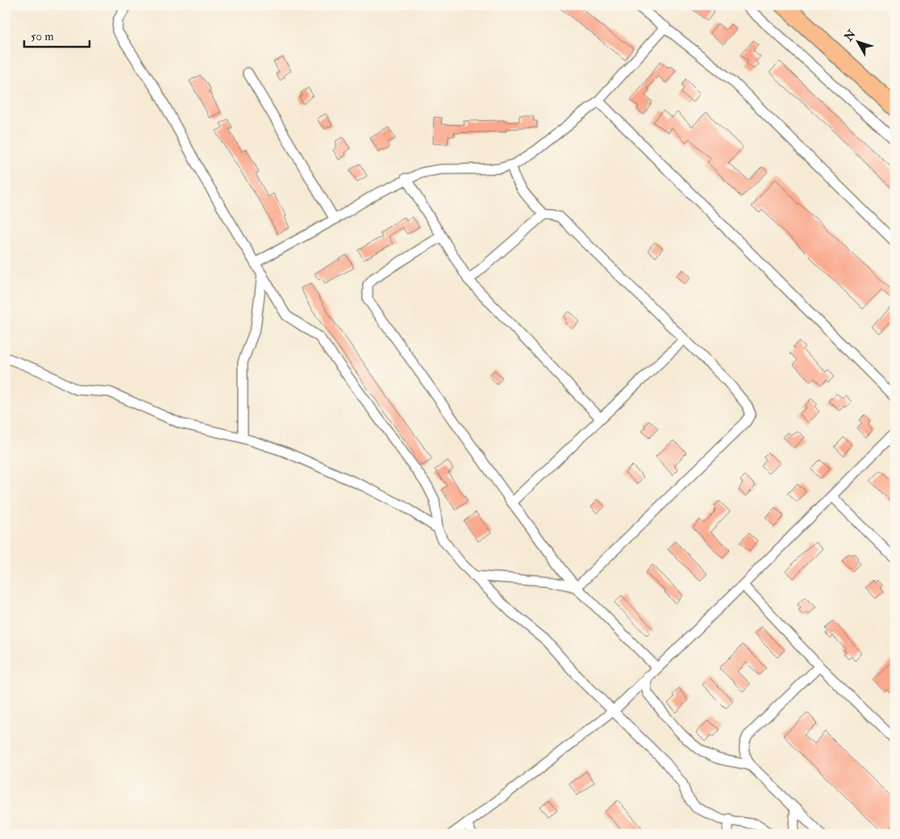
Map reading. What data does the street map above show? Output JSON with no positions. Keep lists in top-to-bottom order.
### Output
{
  "scale_bar": "50 m",
  "north": "top left"
}
